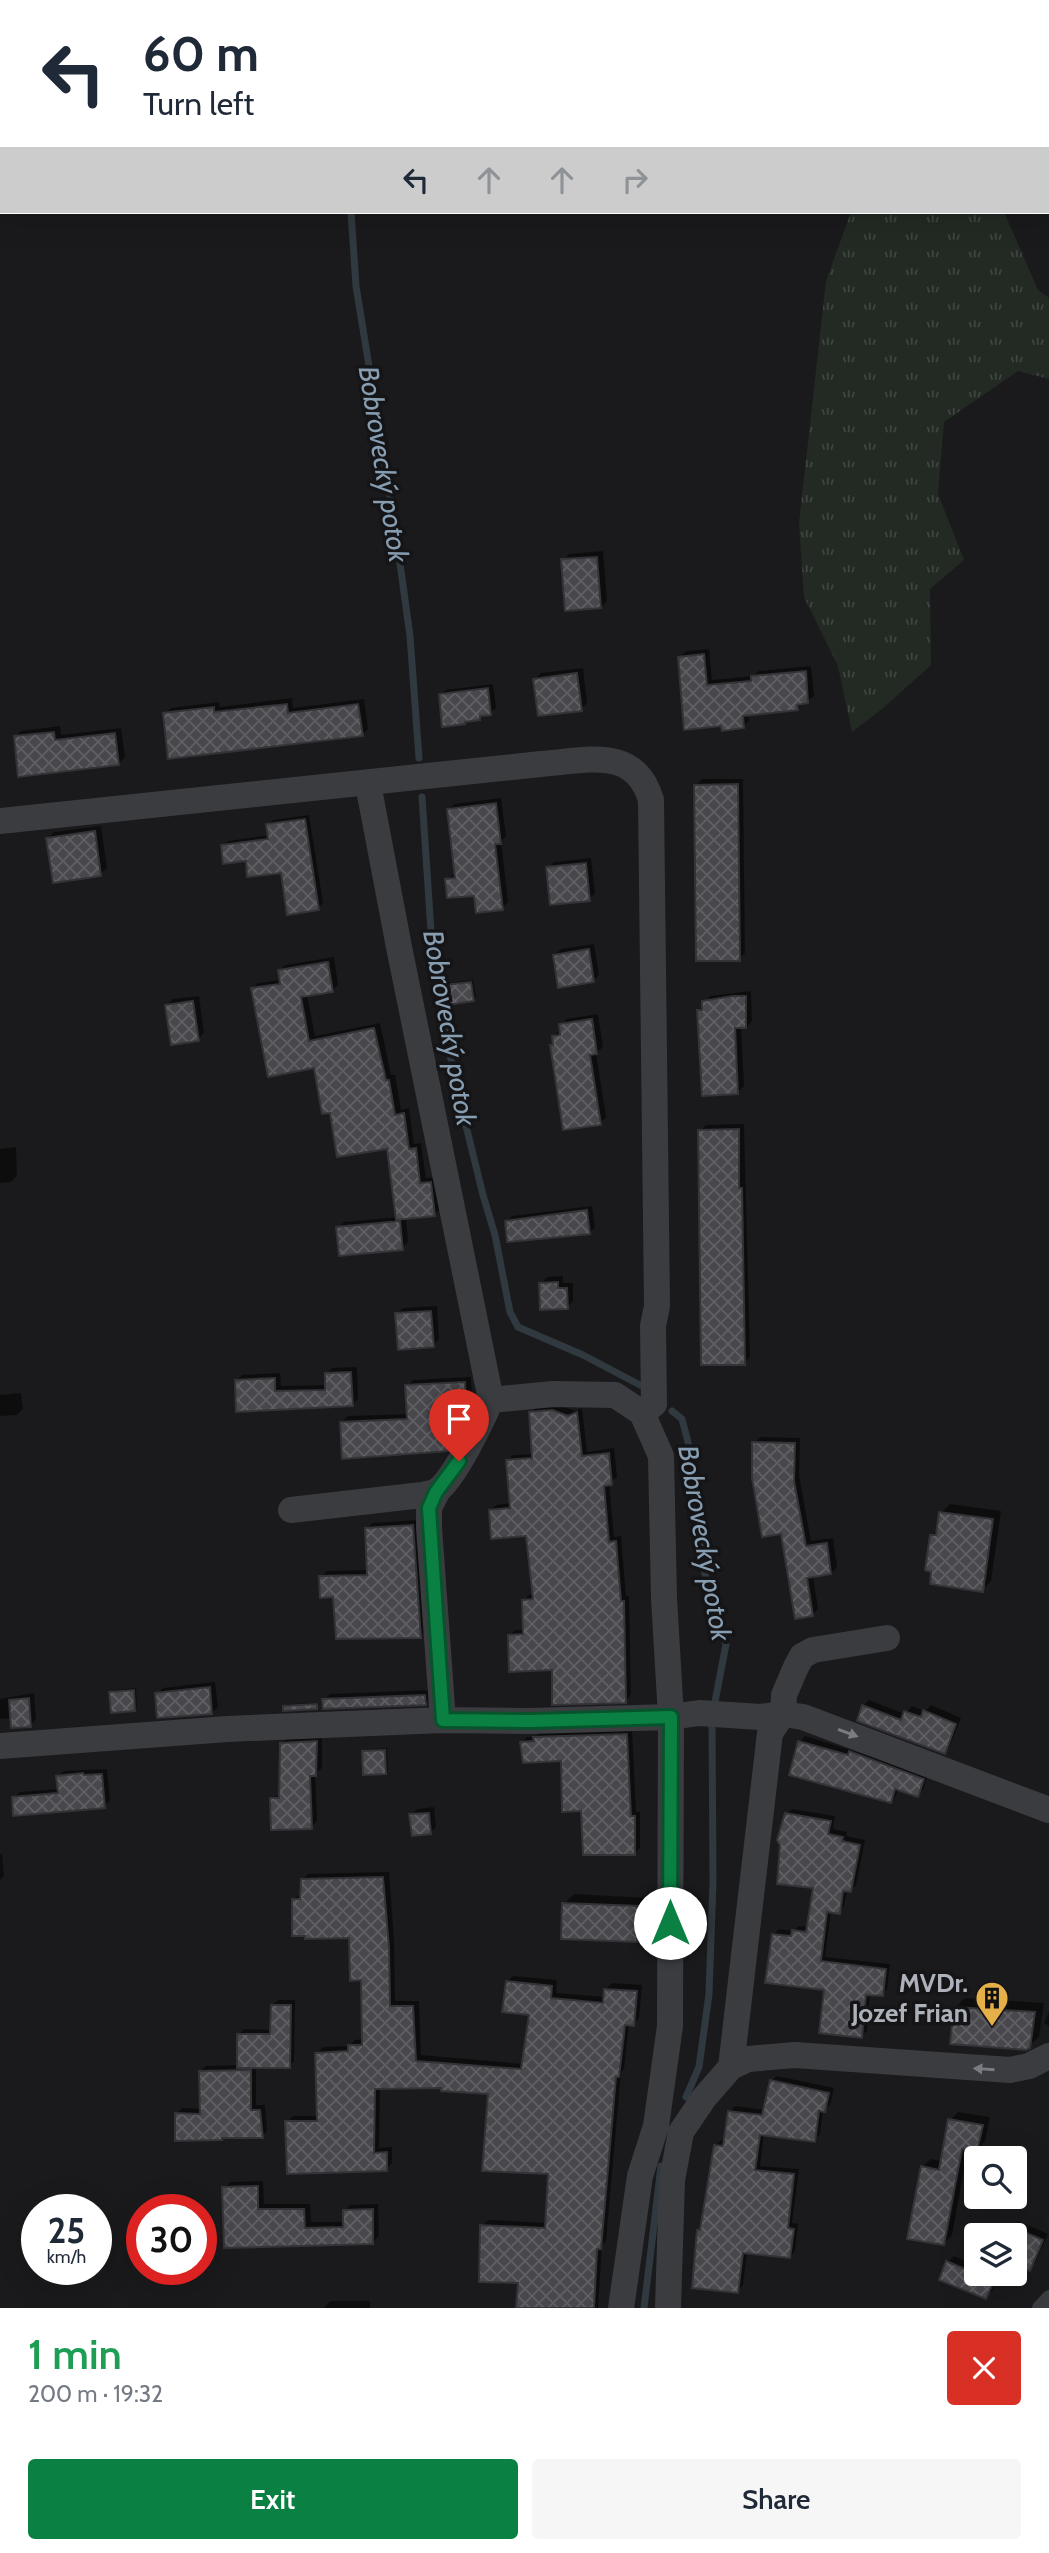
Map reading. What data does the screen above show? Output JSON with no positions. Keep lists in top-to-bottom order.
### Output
{
  "water": ["Bobrovecký potok"],
  "places": {
    "building": ["MVDr. Jozef Frian"]
  },
  "page": {
    "turn": ["60 m", "Turn left"],
    "speed": "25 km/h",
    "limit": "30",
    "heading": ["1 min", "200 m · 19:32"],
    "buttons": ["Exit", "Share"]
  }
}
